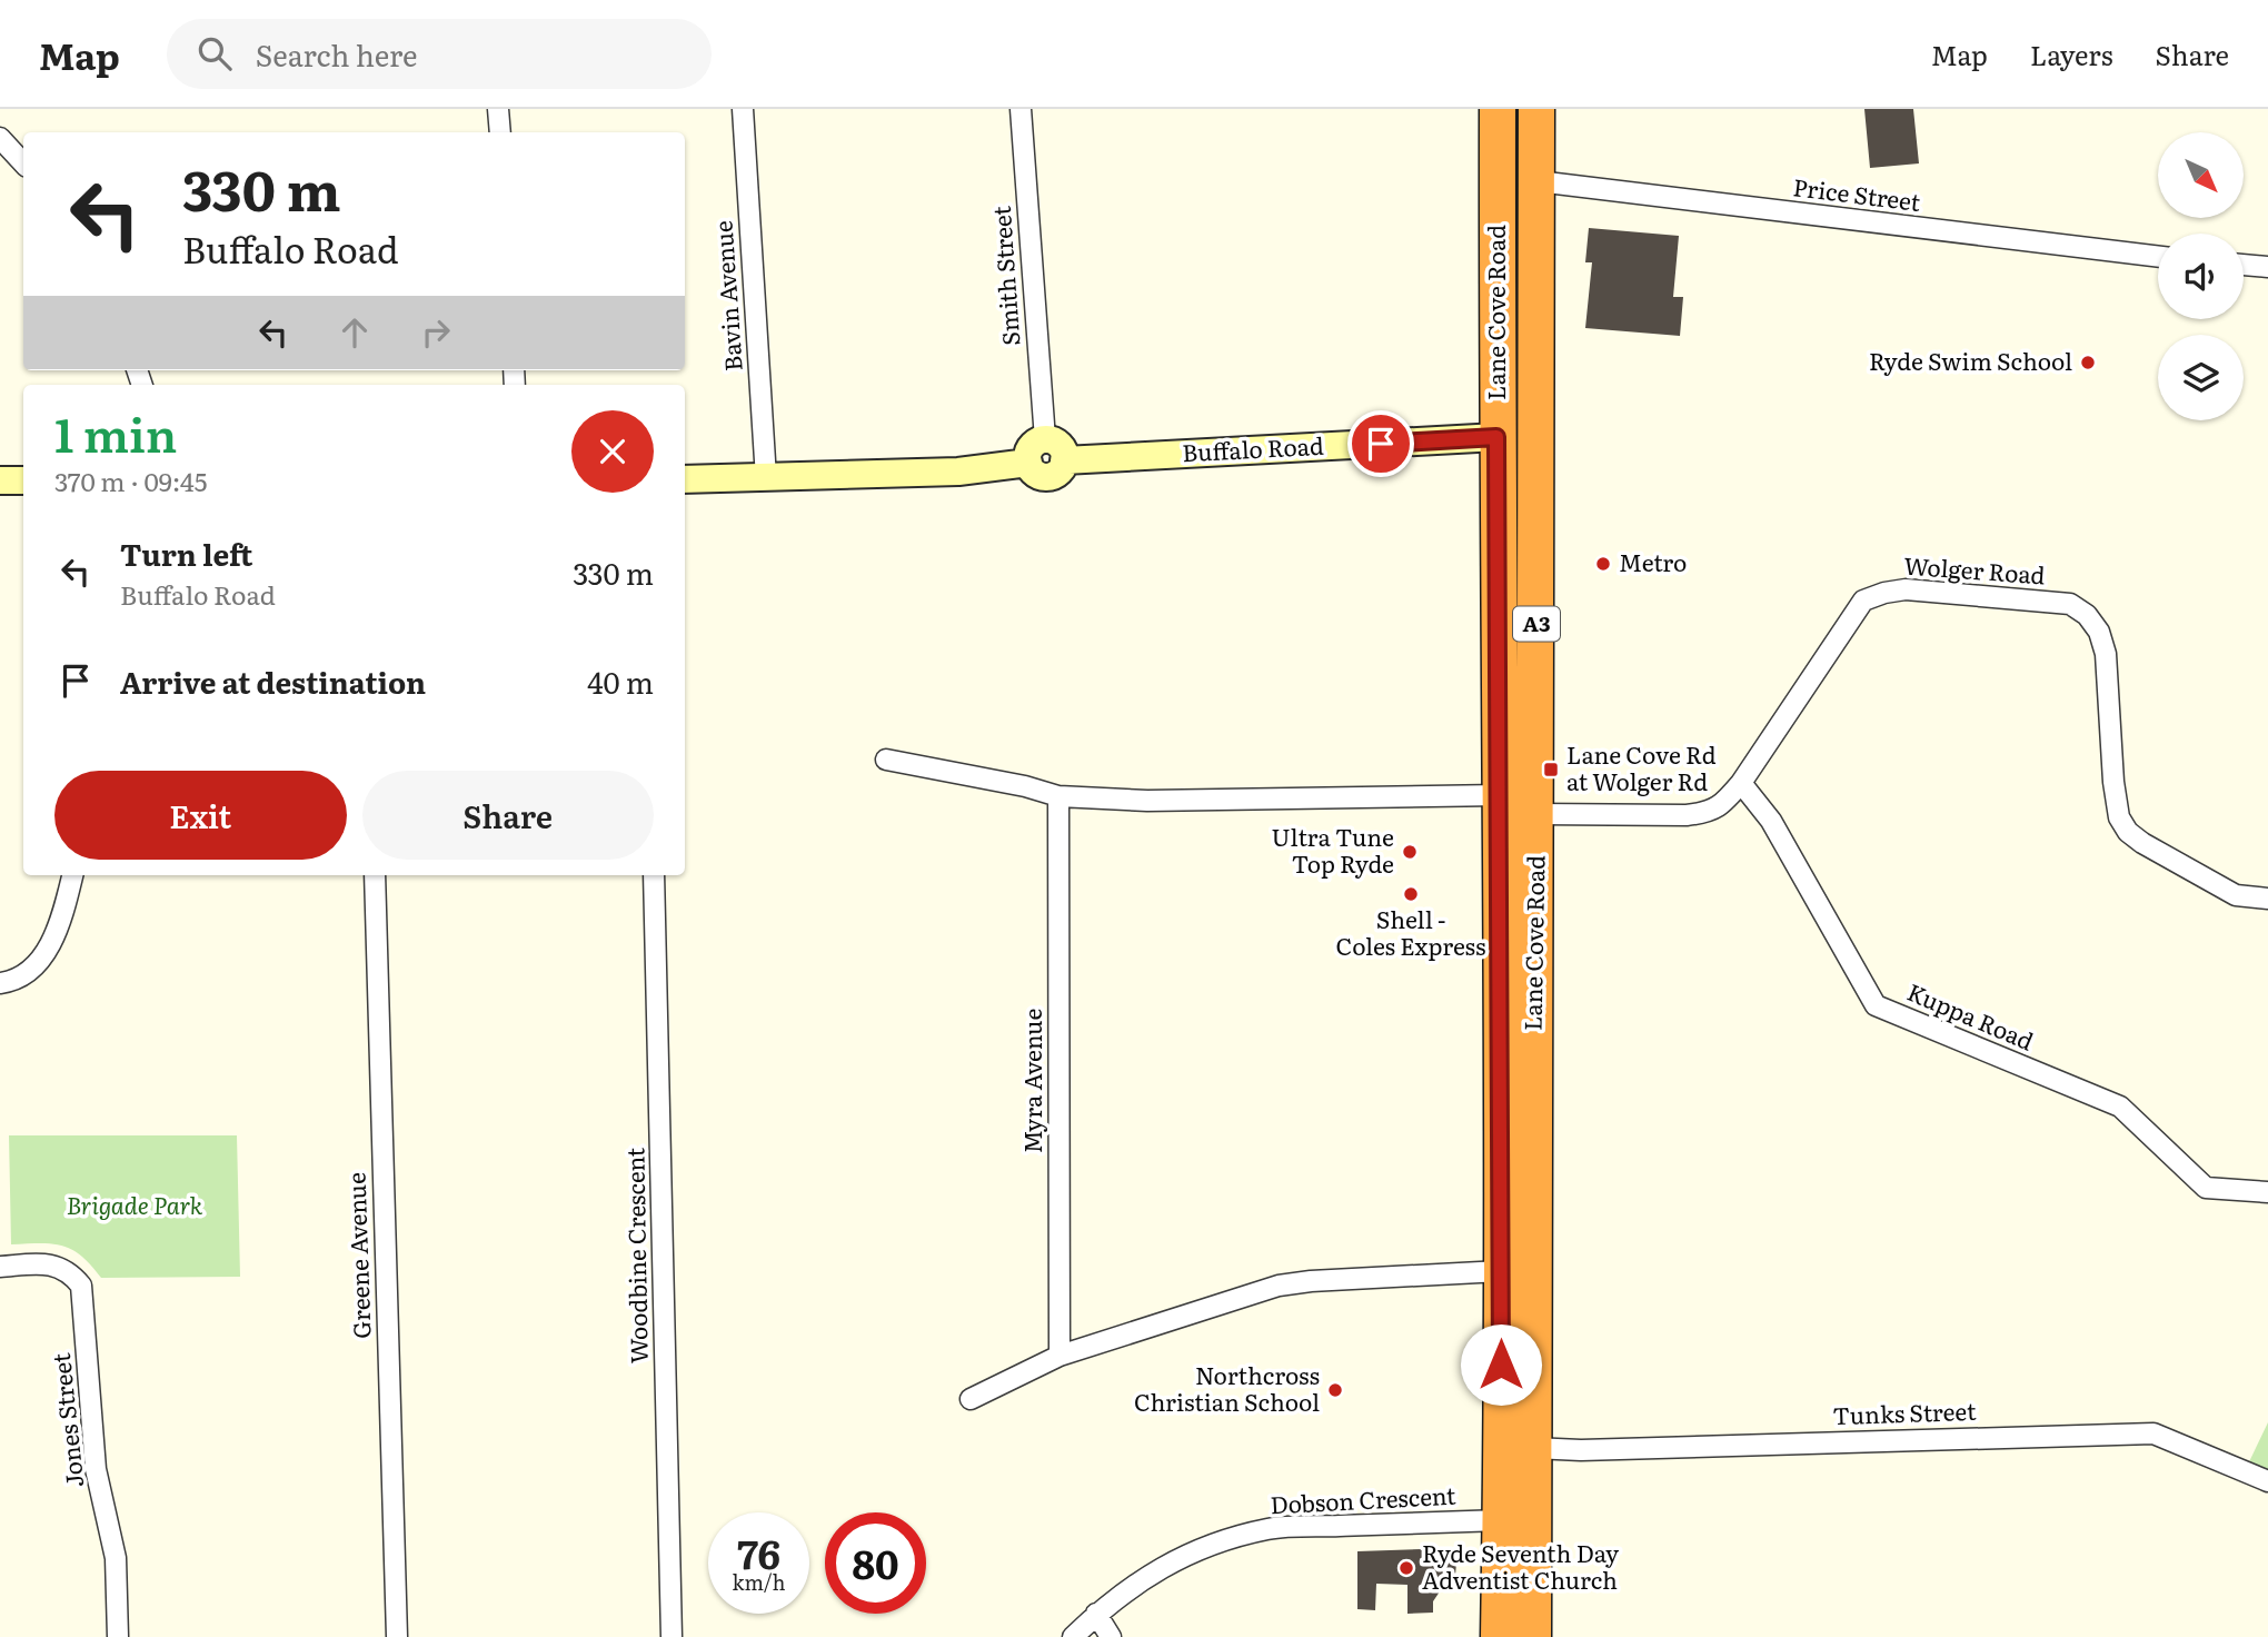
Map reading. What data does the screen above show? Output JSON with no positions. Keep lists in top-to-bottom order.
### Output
{
  "streets": {
    "highway": ["Lane Cove Road", "Buffalo Road", "A3"],
    "street": [
      "Price Street",
      "Smith Street",
      "Bavin Avenue",
      "Wolger Road",
      "Kuppa Road",
      "Myra Avenue",
      "Greene Avenue",
      "Woodbine Crescent",
      "Tunks Street",
      "Jones Street",
      "Dobson Crescent"
    ]
  },
  "crossings": [
    ["Price Street", "Lane Cove Road"],
    ["Smith Street", "Buffalo Road"],
    ["Lane Cove Road", "Buffalo Road"],
    ["Lane Cove Road", "Wolger Road"],
    ["Lane Cove Road", "Tunks Street"],
    ["Lane Cove Road", "Dobson Crescent"],
    ["Wolger Road", "Kuppa Road"]
  ],
  "parks": ["Brigade Park"],
  "places": {
    "other": [
      "Ryde Swim School",
      "Metro",
      "Ultra Tune Top Ryde",
      "Shell - Coles Express",
      "Northcross Christian School",
      "Ryde Seventh Day Adventist Church"
    ],
    "transit": ["Lane Cove Rd at Wolger Rd"]
  },
  "north": "bottom right",
  "page": {
    "header": "Map",
    "search": "Search here",
    "nav": ["Map", "Layers", "Share"],
    "turn": ["330 m", "Buffalo Road"],
    "heading": ["1 min", "370 m · 09:45"],
    "list": [
      {
        "name": "Turn left",
        "note": "Buffalo Road",
        "value": "330 m"
      },
      {
        "name": "Arrive at destination",
        "value": "40 m"
      }
    ],
    "buttons": ["Exit", "Share"],
    "speed": "76 km/h",
    "limit": "80"
  }
}
